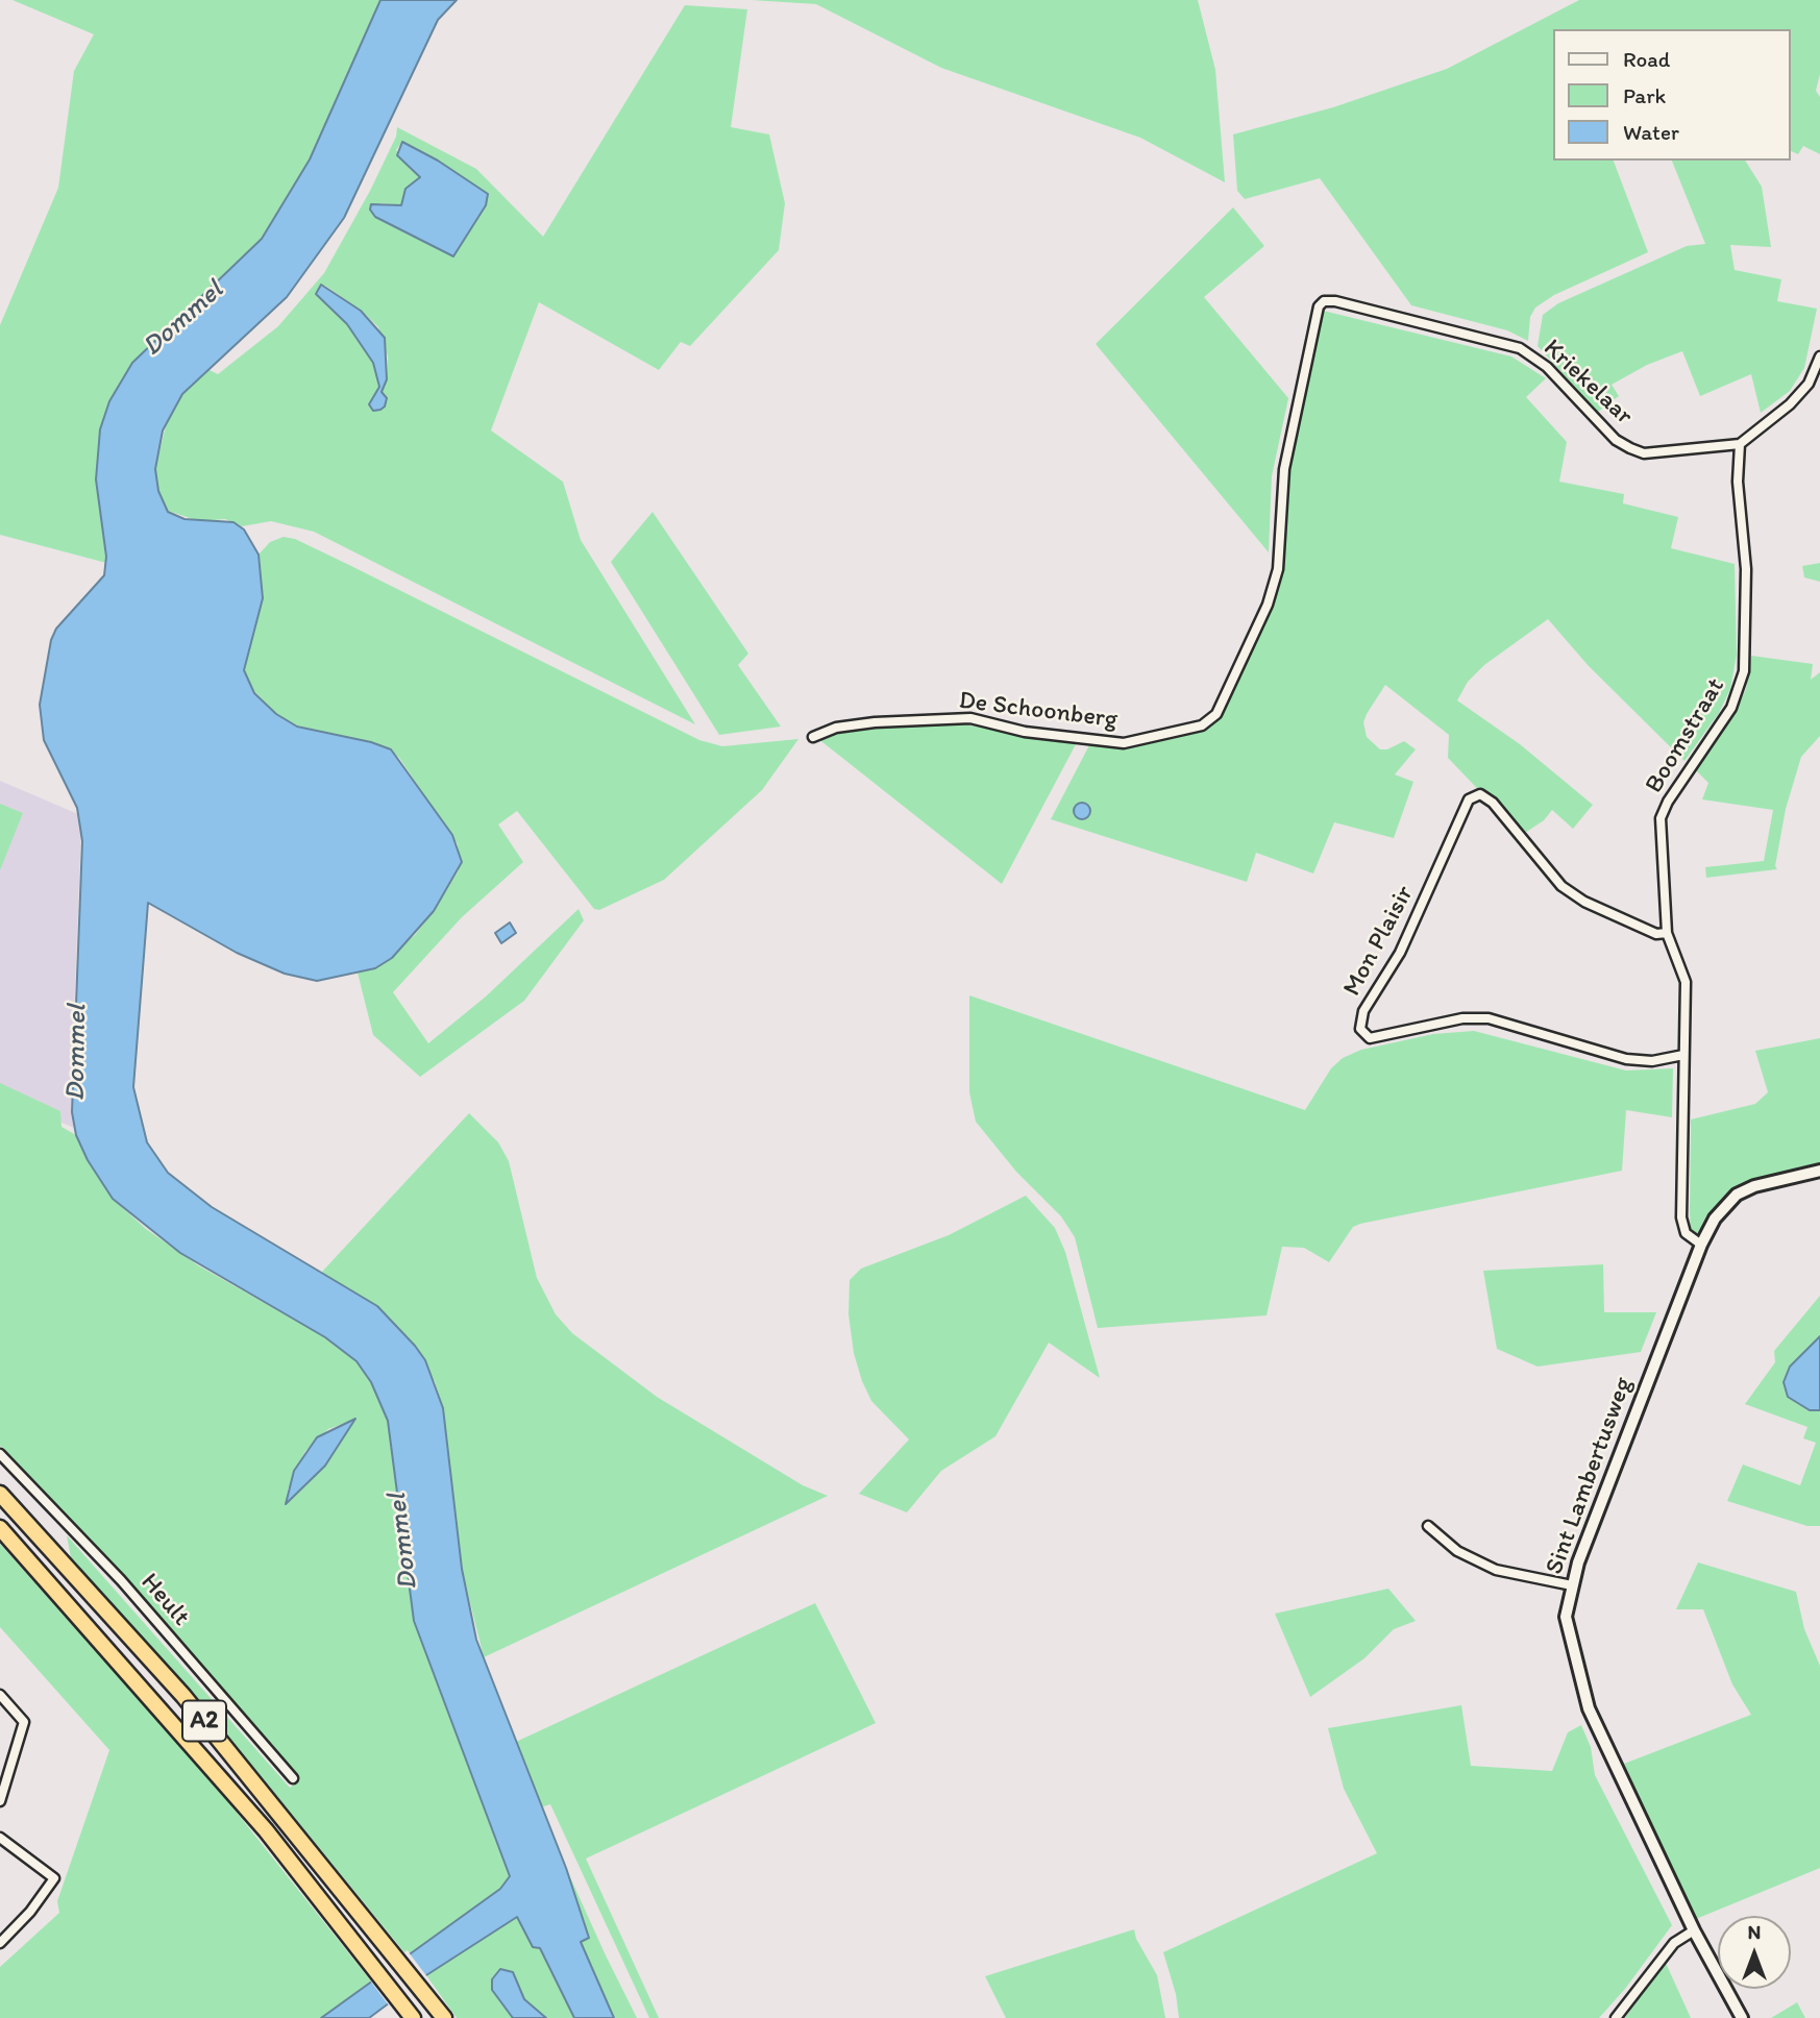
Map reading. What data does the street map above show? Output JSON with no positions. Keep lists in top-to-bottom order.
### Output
{
  "streets": {
    "highway": ["A2"],
    "street": [
      "Kriekelaar",
      "De Schoonberg",
      "Boomstraat",
      "Mon Plaisir",
      "Sint Lambertusweg",
      "Heult"
    ]
  },
  "crossings": [
    ["Kriekelaar", "De Schoonberg"],
    ["Kriekelaar", "Boomstraat"],
    ["Boomstraat", "Mon Plaisir"],
    ["Boomstraat", "Sint Lambertusweg"]
  ],
  "water": ["Dommel"],
  "legend": ["Road", "Park", "Water"],
  "north": "top"
}
